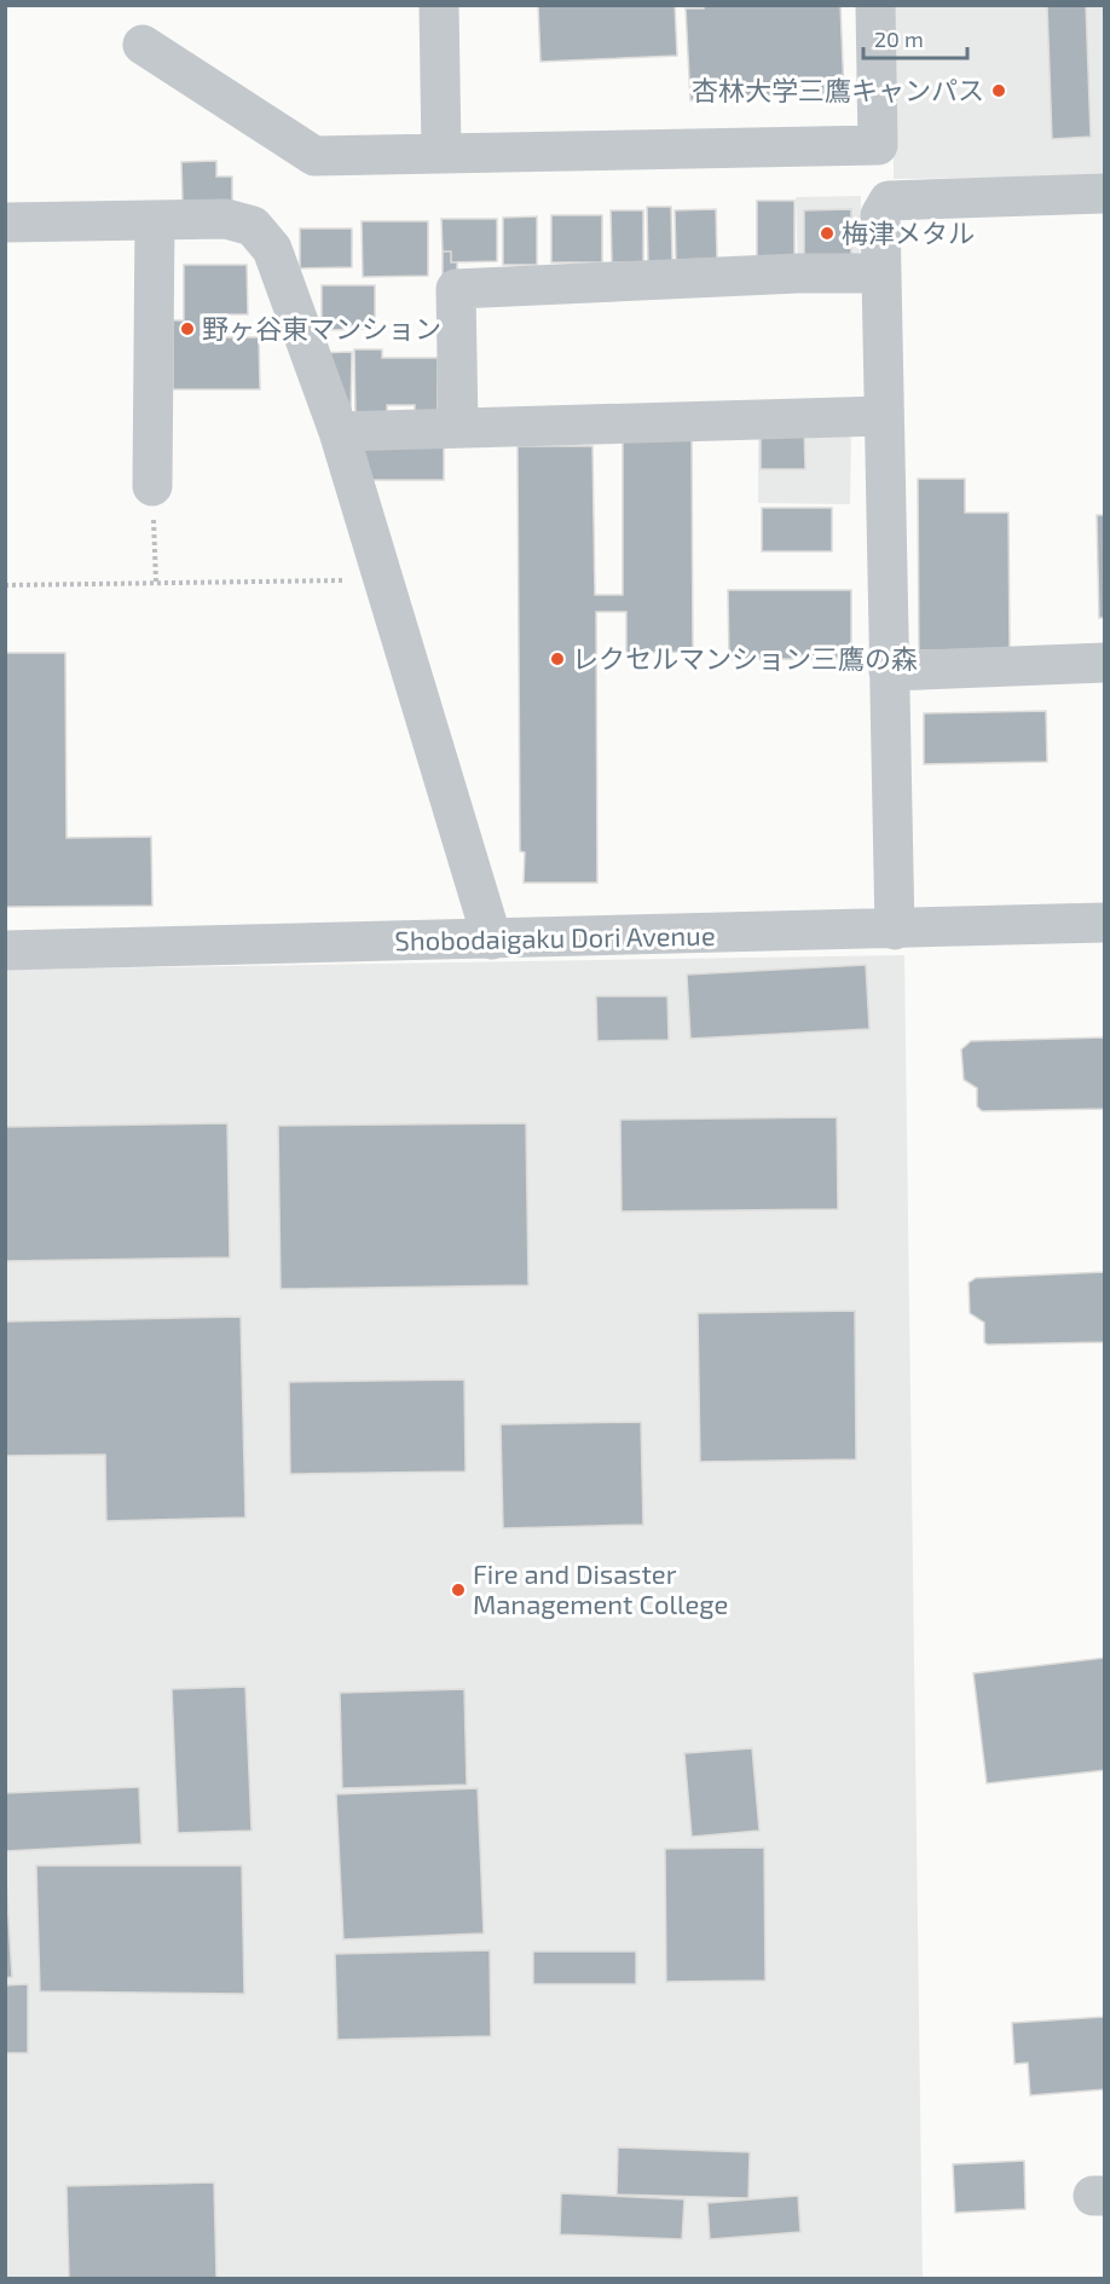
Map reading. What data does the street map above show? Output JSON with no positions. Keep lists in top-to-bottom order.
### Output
{
  "streets": {
    "street": ["Shobodaigaku Dori Avenue"]
  },
  "places": [
    "杏林大学三鷹キャンパス",
    "梅津メタル",
    "野ヶ谷東マンション",
    "レクセルマンション三鷹の森",
    "Fire and Disaster Management College"
  ],
  "scale_bar": "20 m"
}
